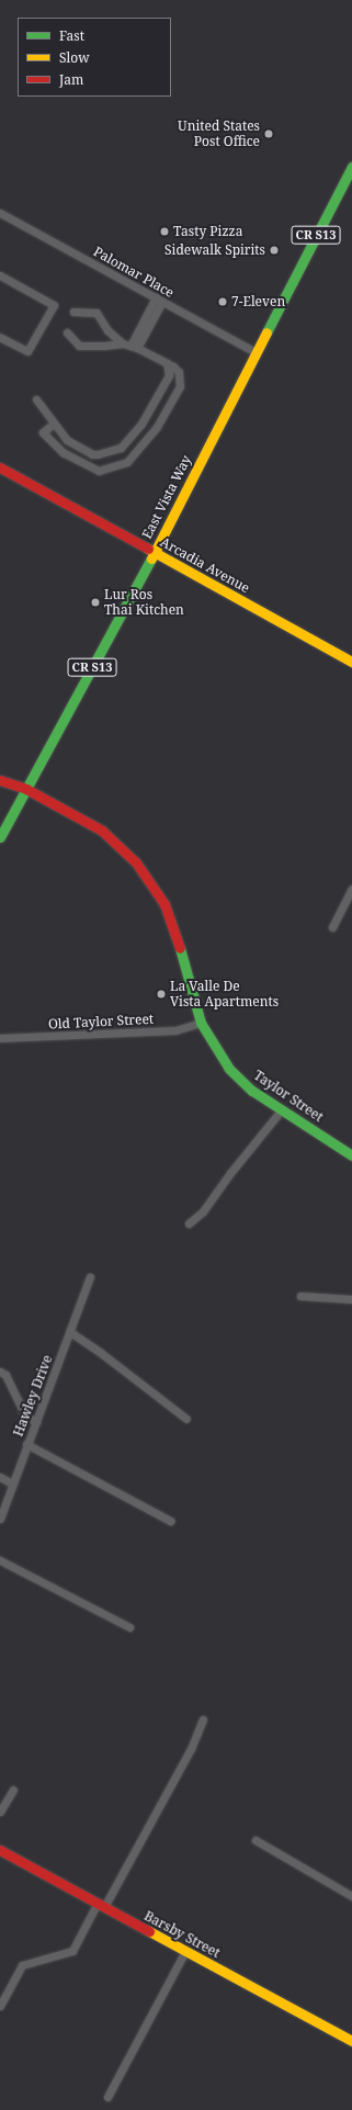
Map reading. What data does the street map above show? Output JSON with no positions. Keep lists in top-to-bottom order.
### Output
{
  "streets": {
    "main road": [
      "CR S13",
      "East Vista Way",
      "Arcadia Avenue",
      "Taylor Street",
      "Barsby Street"
    ],
    "street": ["Palomar Place", "Old Taylor Street", "Hawley Drive"]
  },
  "crossings": [
    ["Palomar Place", "East Vista Way"],
    ["East Vista Way", "Arcadia Avenue"],
    ["East Vista Way", "Taylor Street"],
    ["Old Taylor Street", "Taylor Street"]
  ],
  "places": [
    "United States Post Office",
    "Tasty Pizza",
    "Sidewalk Spirits",
    "7-Eleven",
    "Lur Ros Thai Kitchen",
    "La Valle De Vista Apartments"
  ],
  "legend": ["Fast", "Slow", "Jam"]
}
